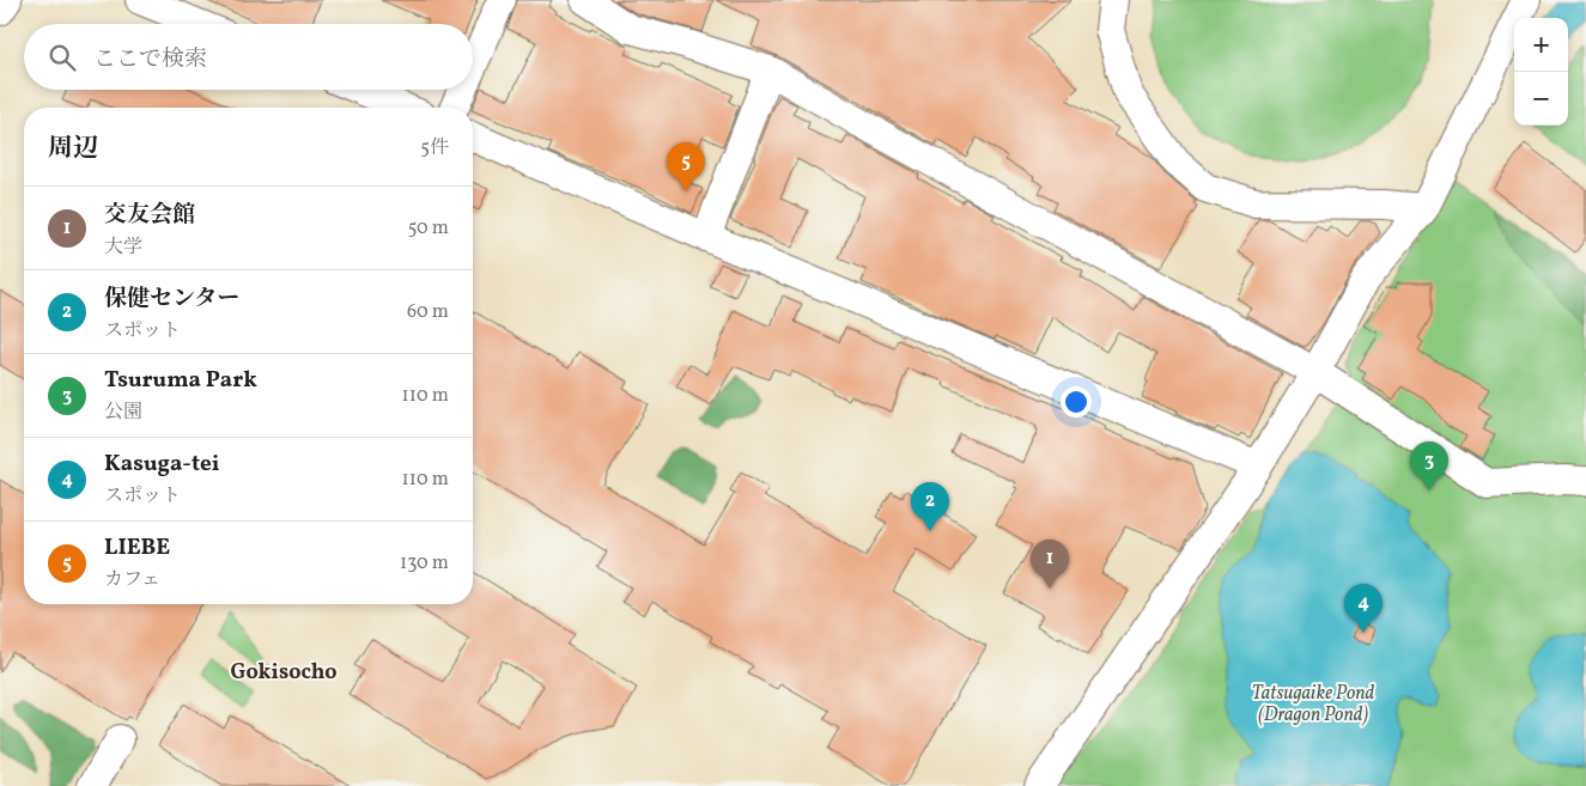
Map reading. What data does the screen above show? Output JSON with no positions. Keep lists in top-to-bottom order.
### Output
{
  "districts": ["Gokisocho"],
  "water": ["Tatsugaike Pond (Dragon Pond)"],
  "page": {
    "map_buttons": ["+", "−"],
    "search": "ここで検索",
    "heading": ["周辺", "5件"],
    "pins": [
      "5",
      "3",
      "2",
      "1",
      "4"
    ],
    "list": [
      {
        "mark": "1",
        "name": "交友会館",
        "note": "大学",
        "value": "50 m"
      },
      {
        "mark": "2",
        "name": "保健センター",
        "note": "スポット",
        "value": "60 m"
      },
      {
        "mark": "3",
        "name": "Tsuruma Park",
        "note": "公園",
        "value": "110 m"
      },
      {
        "mark": "4",
        "name": "Kasuga-tei",
        "note": "スポット",
        "value": "110 m"
      },
      {
        "mark": "5",
        "name": "LIEBE",
        "note": "カフェ",
        "value": "130 m"
      }
    ]
  }
}
